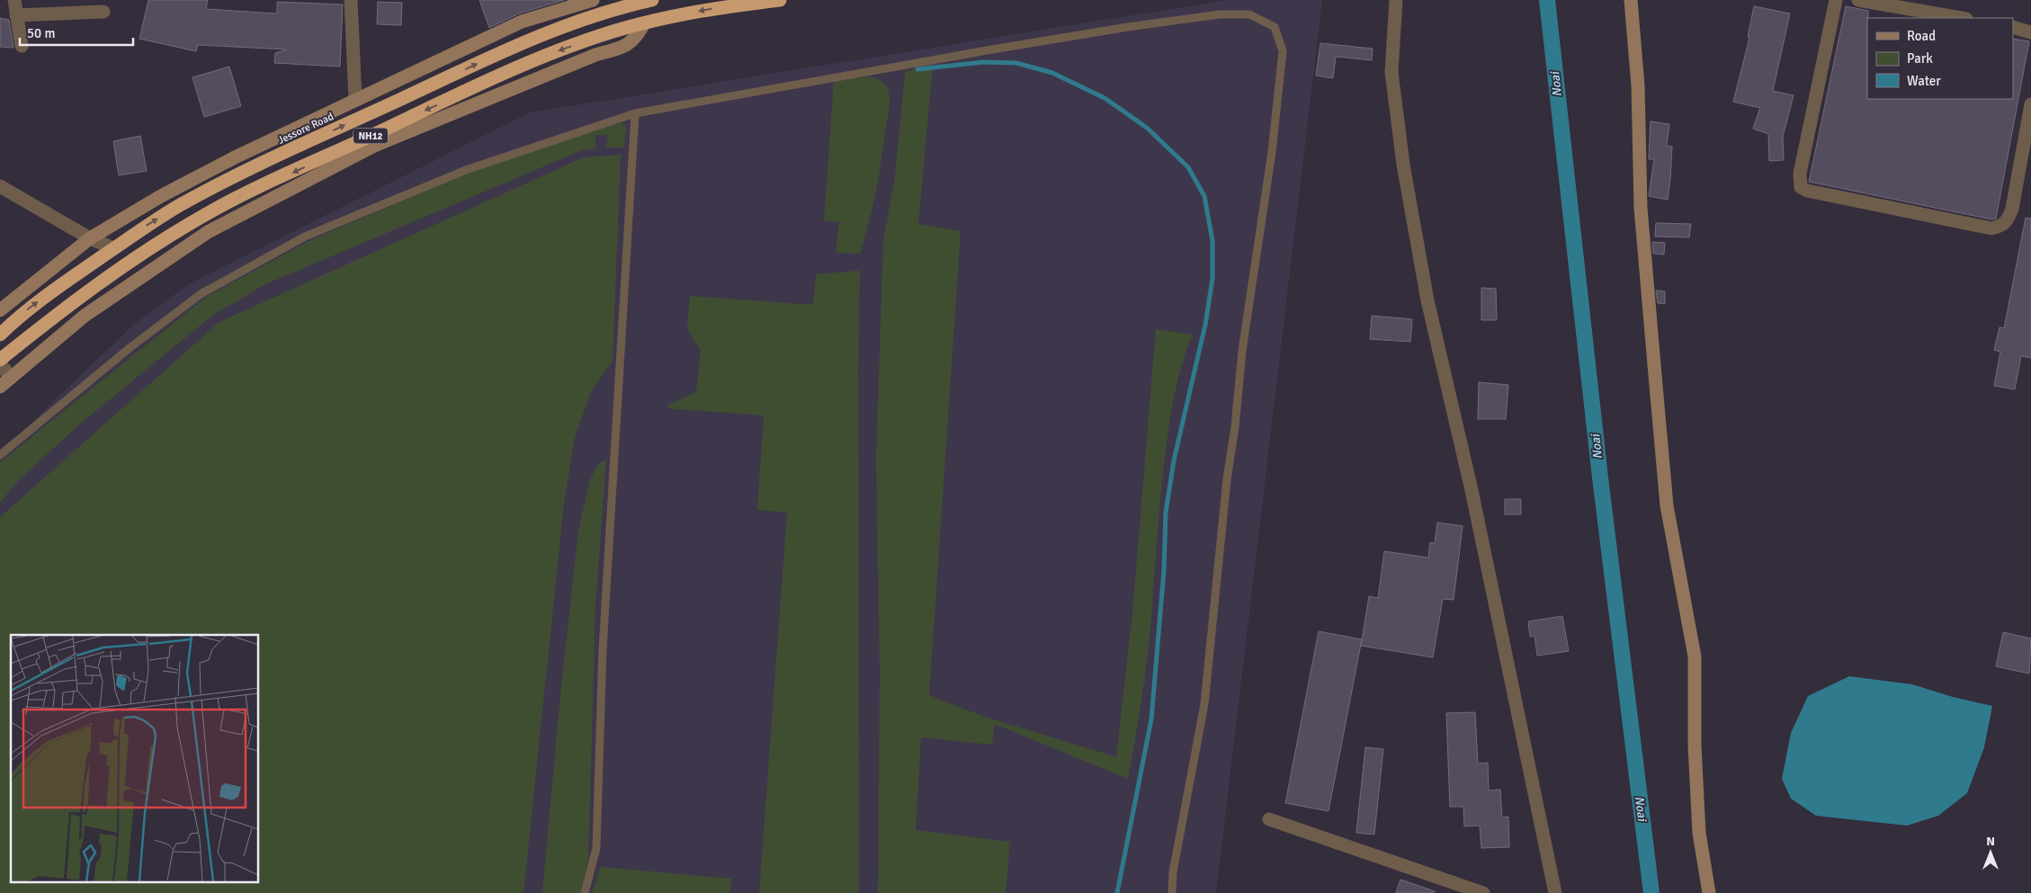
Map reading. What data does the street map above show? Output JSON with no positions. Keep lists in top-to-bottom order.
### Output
{
  "streets": {
    "highway": ["Jessore Road", "NH12"]
  },
  "water": ["Noai"],
  "legend": ["Road", "Park", "Water"],
  "scale_bar": "50 m",
  "north": "top"
}
